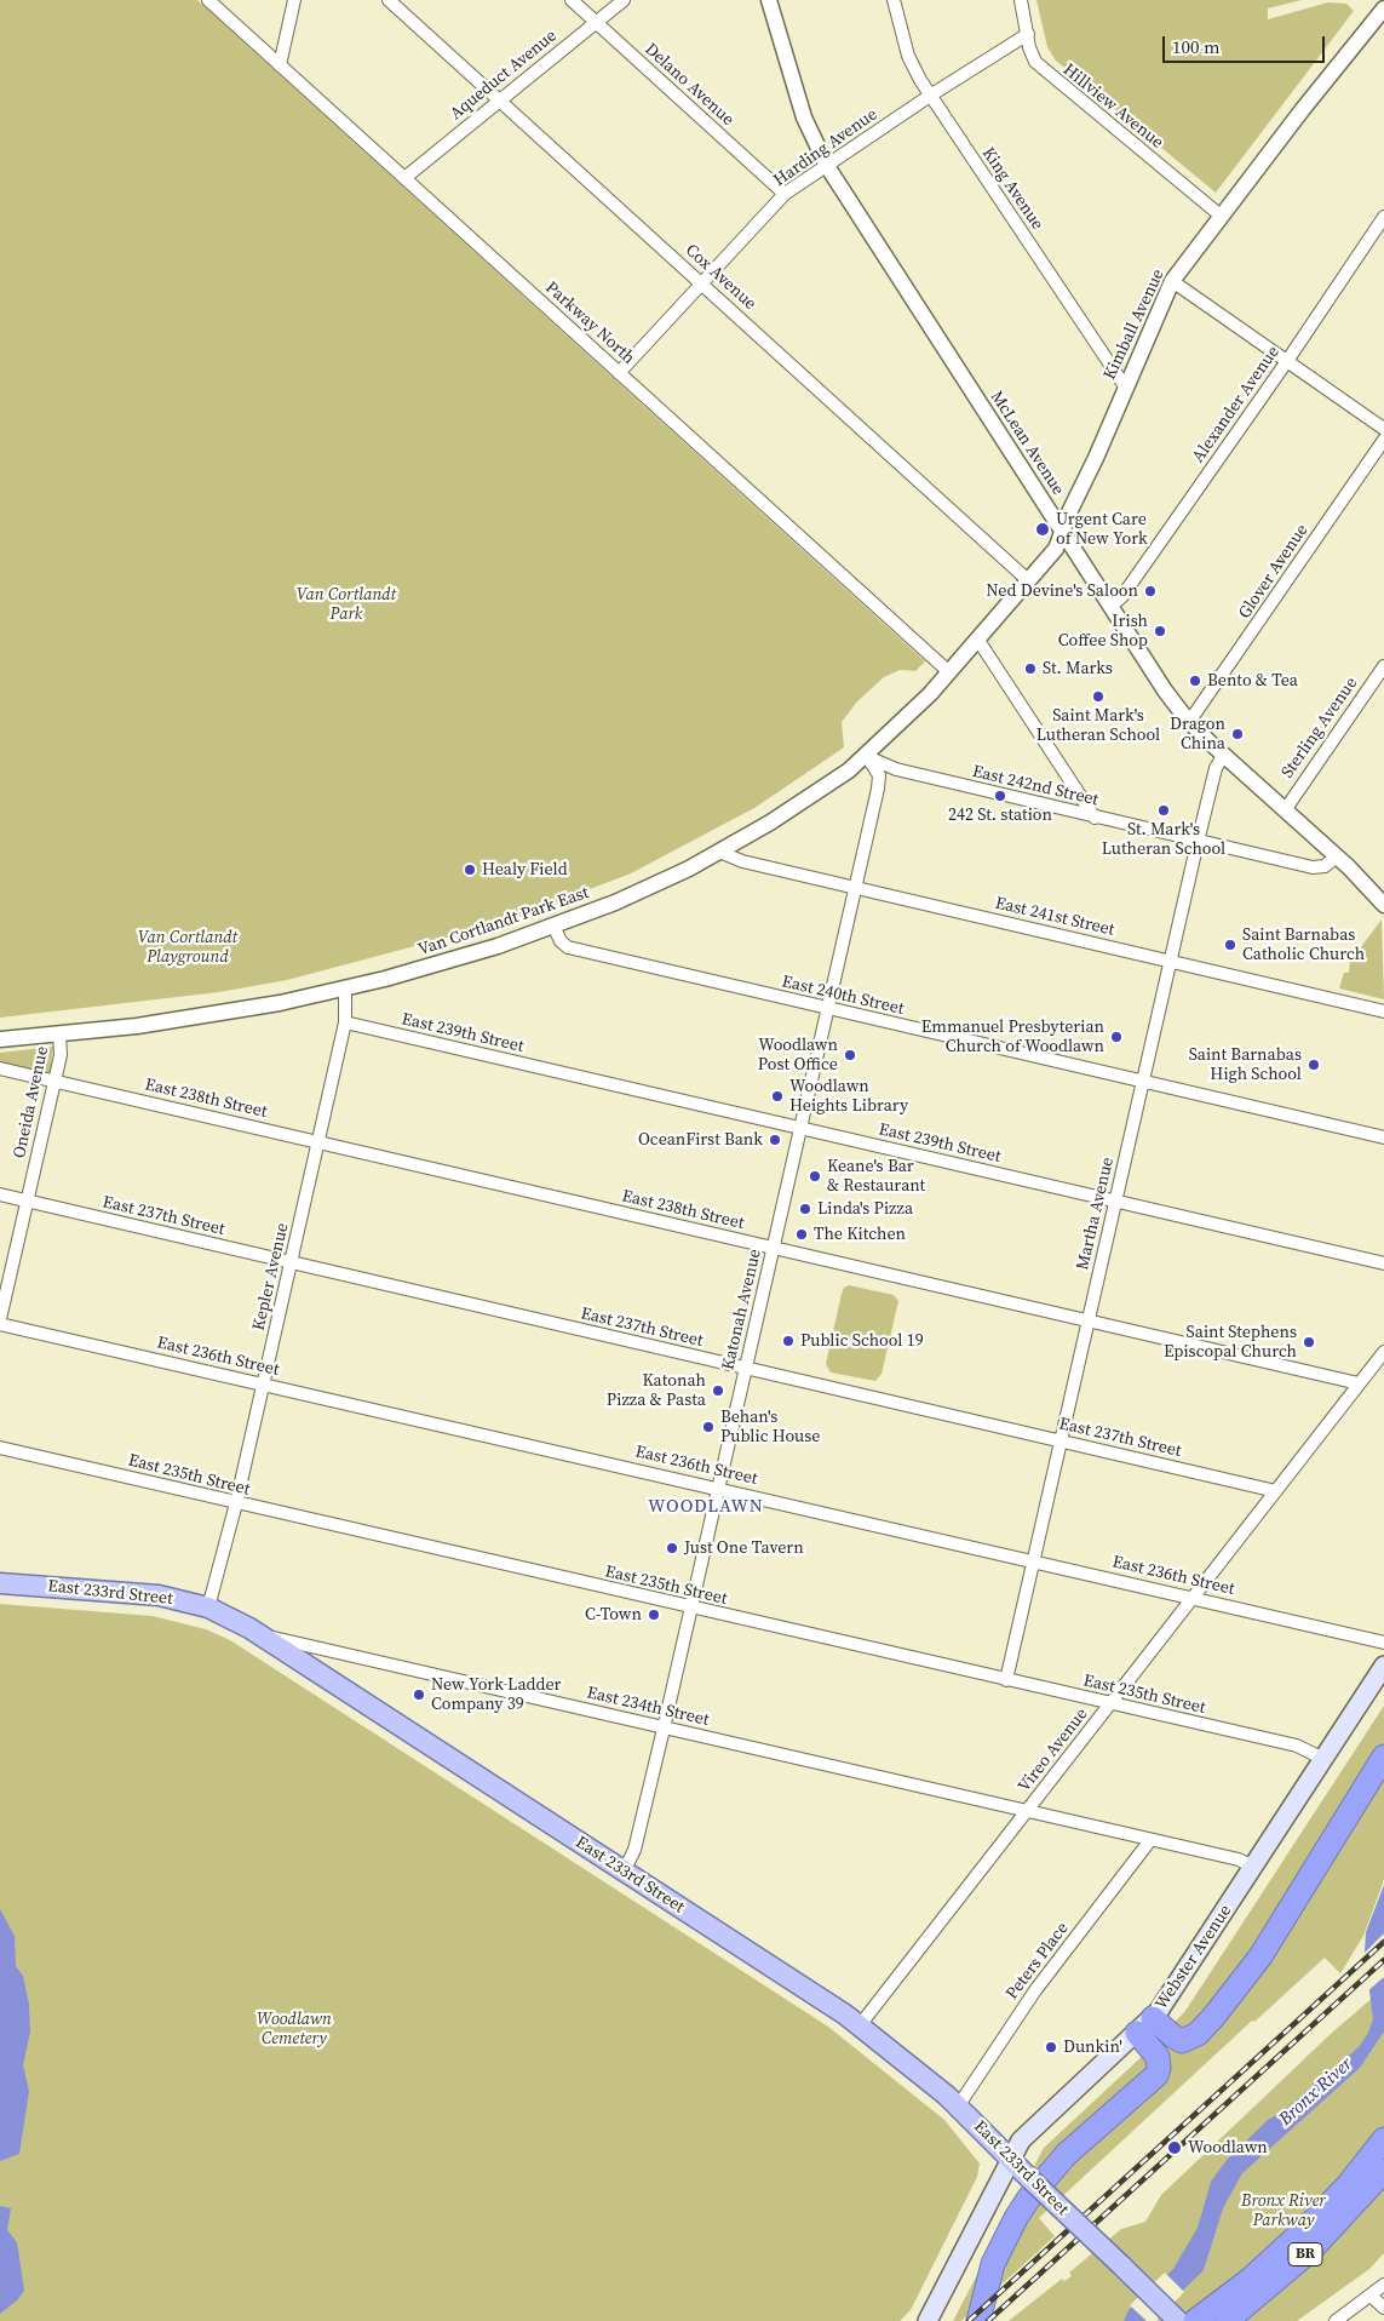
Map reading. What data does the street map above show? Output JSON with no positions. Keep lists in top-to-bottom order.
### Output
{
  "streets": {
    "highway": ["BR"],
    "main road": ["East 233rd Street", "Webster Avenue"],
    "street": [
      "Aqueduct Avenue",
      "Delano Avenue",
      "Hillview Avenue",
      "Harding Avenue",
      "King Avenue",
      "Cox Avenue",
      "Parkway North",
      "Kimball Avenue",
      "Alexander Avenue",
      "McLean Avenue",
      "Glover Avenue",
      "Sterling Avenue",
      "East 242nd Street",
      "East 241st Street",
      "Van Cortlandt Park East",
      "East 240th Street",
      "East 239th Street",
      "East 238th Street",
      "Oneida Avenue",
      "Martha Avenue",
      "East 237th Street",
      "Kepler Avenue",
      "Katonah Avenue",
      "East 236th Street",
      "East 235th Street",
      "East 234th Street",
      "Vireo Avenue",
      "Peters Place"
    ]
  },
  "crossings": [
    ["Aqueduct Avenue", "Delano Avenue"],
    ["Aqueduct Avenue", "Cox Avenue"],
    ["Aqueduct Avenue", "Parkway North"],
    ["Delano Avenue", "Harding Avenue"],
    ["Hillview Avenue", "Harding Avenue"],
    ["Hillview Avenue", "Kimball Avenue"],
    ["Harding Avenue", "King Avenue"],
    ["Harding Avenue", "Cox Avenue"],
    ["Harding Avenue", "Parkway North"],
    ["Harding Avenue", "McLean Avenue"],
    ["King Avenue", "Kimball Avenue"],
    ["Cox Avenue", "Kimball Avenue"],
    ["Parkway North", "Kimball Avenue"],
    ["Parkway North", "Van Cortlandt Park East"],
    ["Kimball Avenue", "McLean Avenue"],
    ["Kimball Avenue", "Van Cortlandt Park East"],
    ["Alexander Avenue", "McLean Avenue"],
    ["McLean Avenue", "Glover Avenue"],
    ["McLean Avenue", "Sterling Avenue"],
    ["McLean Avenue", "East 242nd Street"],
    ["McLean Avenue", "Martha Avenue"],
    ["East 242nd Street", "Van Cortlandt Park East"],
    ["East 242nd Street", "Martha Avenue"],
    ["East 242nd Street", "Katonah Avenue"],
    ["East 241st Street", "Van Cortlandt Park East"],
    ["East 241st Street", "Martha Avenue"],
    ["East 241st Street", "Katonah Avenue"],
    ["Van Cortlandt Park East", "East 240th Street"],
    ["Van Cortlandt Park East", "Oneida Avenue"],
    ["Van Cortlandt Park East", "Katonah Avenue"],
    ["East 240th Street", "Martha Avenue"],
    ["East 240th Street", "Katonah Avenue"],
    ["East 239th Street", "Martha Avenue"],
    ["East 239th Street", "Kepler Avenue"],
    ["East 239th Street", "Katonah Avenue"],
    ["East 238th Street", "Oneida Avenue"],
    ["East 238th Street", "Martha Avenue"],
    ["East 238th Street", "Kepler Avenue"],
    ["East 238th Street", "Katonah Avenue"],
    ["East 238th Street", "Vireo Avenue"],
    ["Oneida Avenue", "East 237th Street"],
    ["Oneida Avenue", "East 236th Street"],
    ["Martha Avenue", "East 237th Street"],
    ["Martha Avenue", "East 236th Street"],
    ["Martha Avenue", "East 235th Street"],
    ["East 237th Street", "Kepler Avenue"],
    ["East 237th Street", "Katonah Avenue"],
    ["East 237th Street", "Vireo Avenue"],
    ["Kepler Avenue", "East 236th Street"],
    ["Kepler Avenue", "East 235th Street"],
    ["Kepler Avenue", "East 233rd Street"],
    ["Katonah Avenue", "East 236th Street"],
    ["Katonah Avenue", "East 235th Street"],
    ["Katonah Avenue", "East 233rd Street"],
    ["Katonah Avenue", "East 234th Street"],
    ["East 236th Street", "Vireo Avenue"],
    ["East 235th Street", "Vireo Avenue"],
    ["East 235th Street", "Webster Avenue"],
    ["East 233rd Street", "East 234th Street"],
    ["East 233rd Street", "Vireo Avenue"],
    ["East 233rd Street", "Webster Avenue"],
    ["East 233rd Street", "Peters Place"],
    ["East 234th Street", "Vireo Avenue"],
    ["East 234th Street", "Webster Avenue"],
    ["East 234th Street", "Peters Place"]
  ],
  "districts": ["WOODLAWN"],
  "water": ["Bronx River"],
  "parks": [
    "Van Cortlandt Park",
    "Van Cortlandt Playground",
    "Woodlawn Cemetery",
    "Bronx River Parkway"
  ],
  "places": [
    "Urgent Care of New York",
    "Ned Devine's Saloon",
    "Irish Coffee Shop",
    "St. Marks",
    "Bento & Tea",
    "Saint Mark's Lutheran School",
    "Dragon China",
    "242 St. station",
    "St. Mark's Lutheran School",
    "Healy Field",
    "Saint Barnabas Catholic Church",
    "Emmanuel Presbyterian Church of Woodlawn",
    "Woodlawn Post Office",
    "Saint Barnabas High School",
    "Woodlawn Heights Library",
    "OceanFirst Bank",
    "Keane's Bar & Restaurant",
    "Linda's Pizza",
    "The Kitchen",
    "Public School 19",
    "Saint Stephens Episcopal Church",
    "Katonah Pizza & Pasta",
    "Behan's Public House",
    "Just One Tavern",
    "C-Town",
    "New York Ladder Company 39",
    "Dunkin'",
    "Woodlawn"
  ],
  "scale_bar": "100 m"
}
